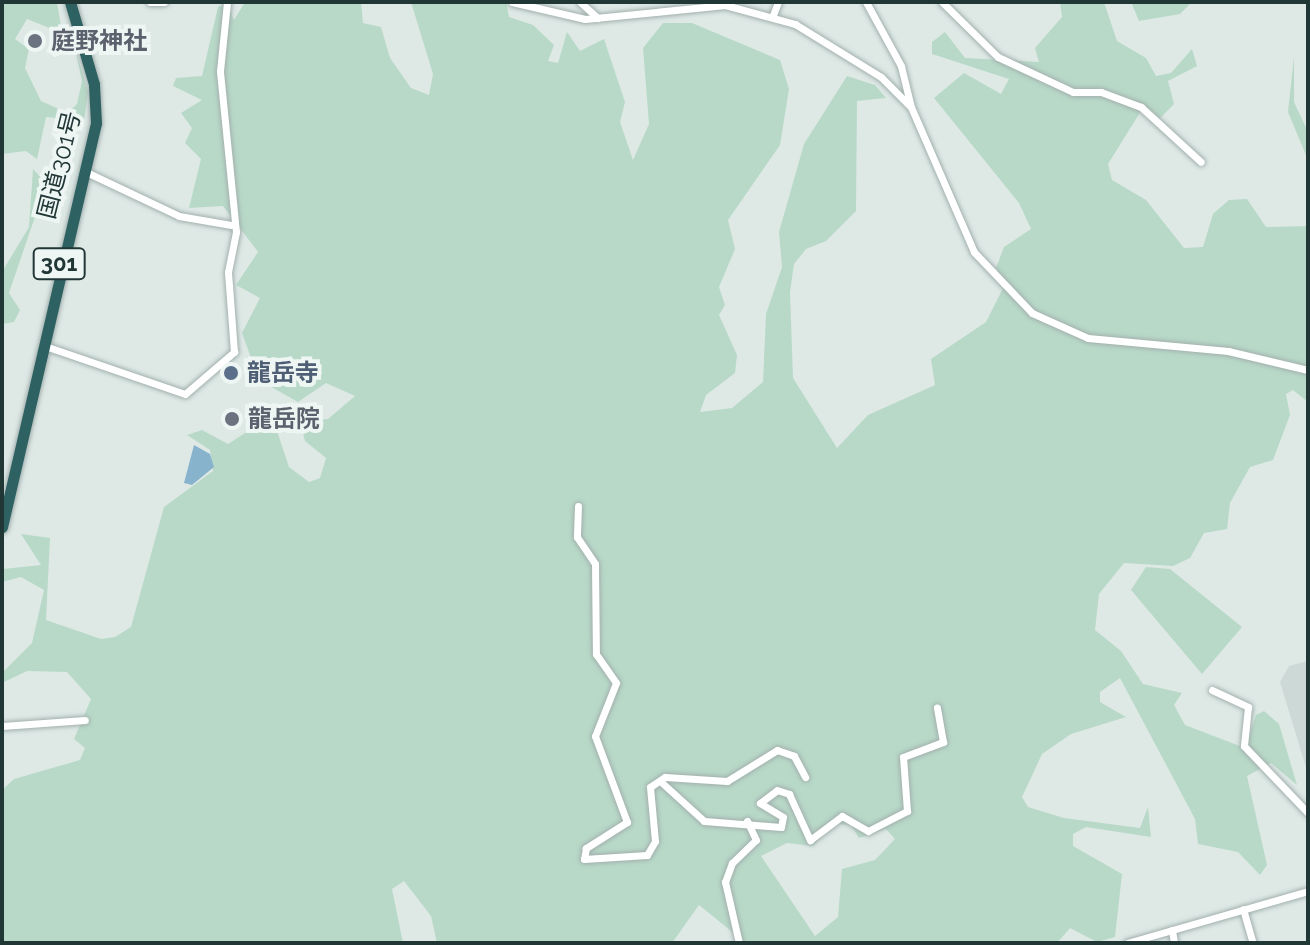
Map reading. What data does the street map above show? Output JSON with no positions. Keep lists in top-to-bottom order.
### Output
{
  "streets": {
    "highway": ["国道301号", "301"]
  },
  "places": ["庭野神社", "龍岳寺", "龍岳院"]
}
